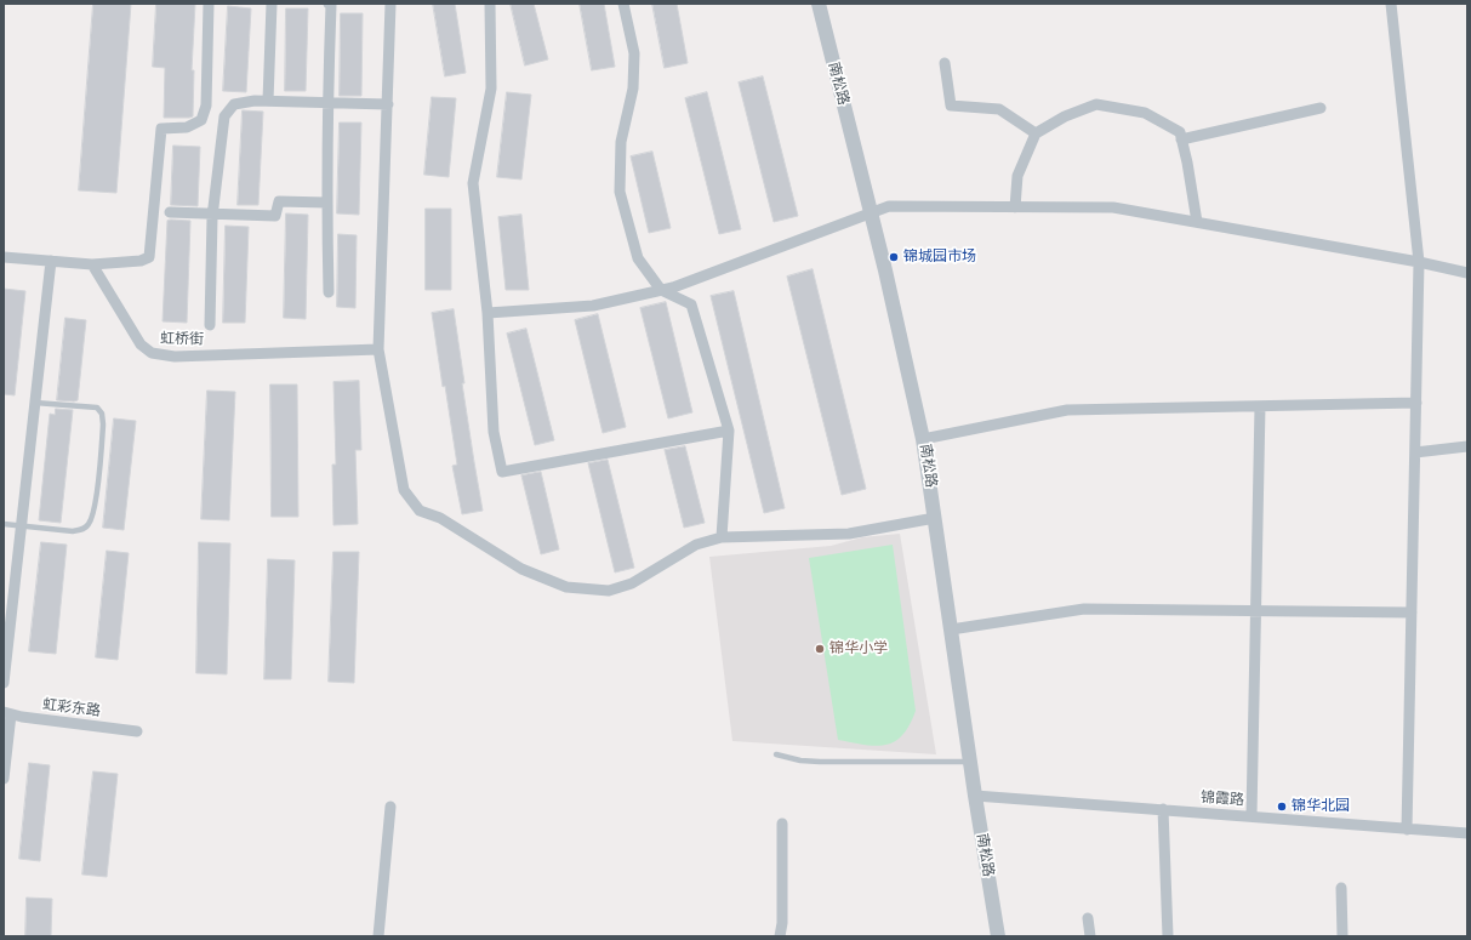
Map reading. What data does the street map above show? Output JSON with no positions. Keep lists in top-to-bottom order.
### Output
{
  "streets": {
    "street": [
      "南松路",
      "虹桥街",
      "虹彩东路",
      "锦霞路"
    ]
  },
  "crossings": [
    ["南松路", "锦霞路"]
  ],
  "places": ["锦城园市场", "锦华小学", "锦华北园"]
}
